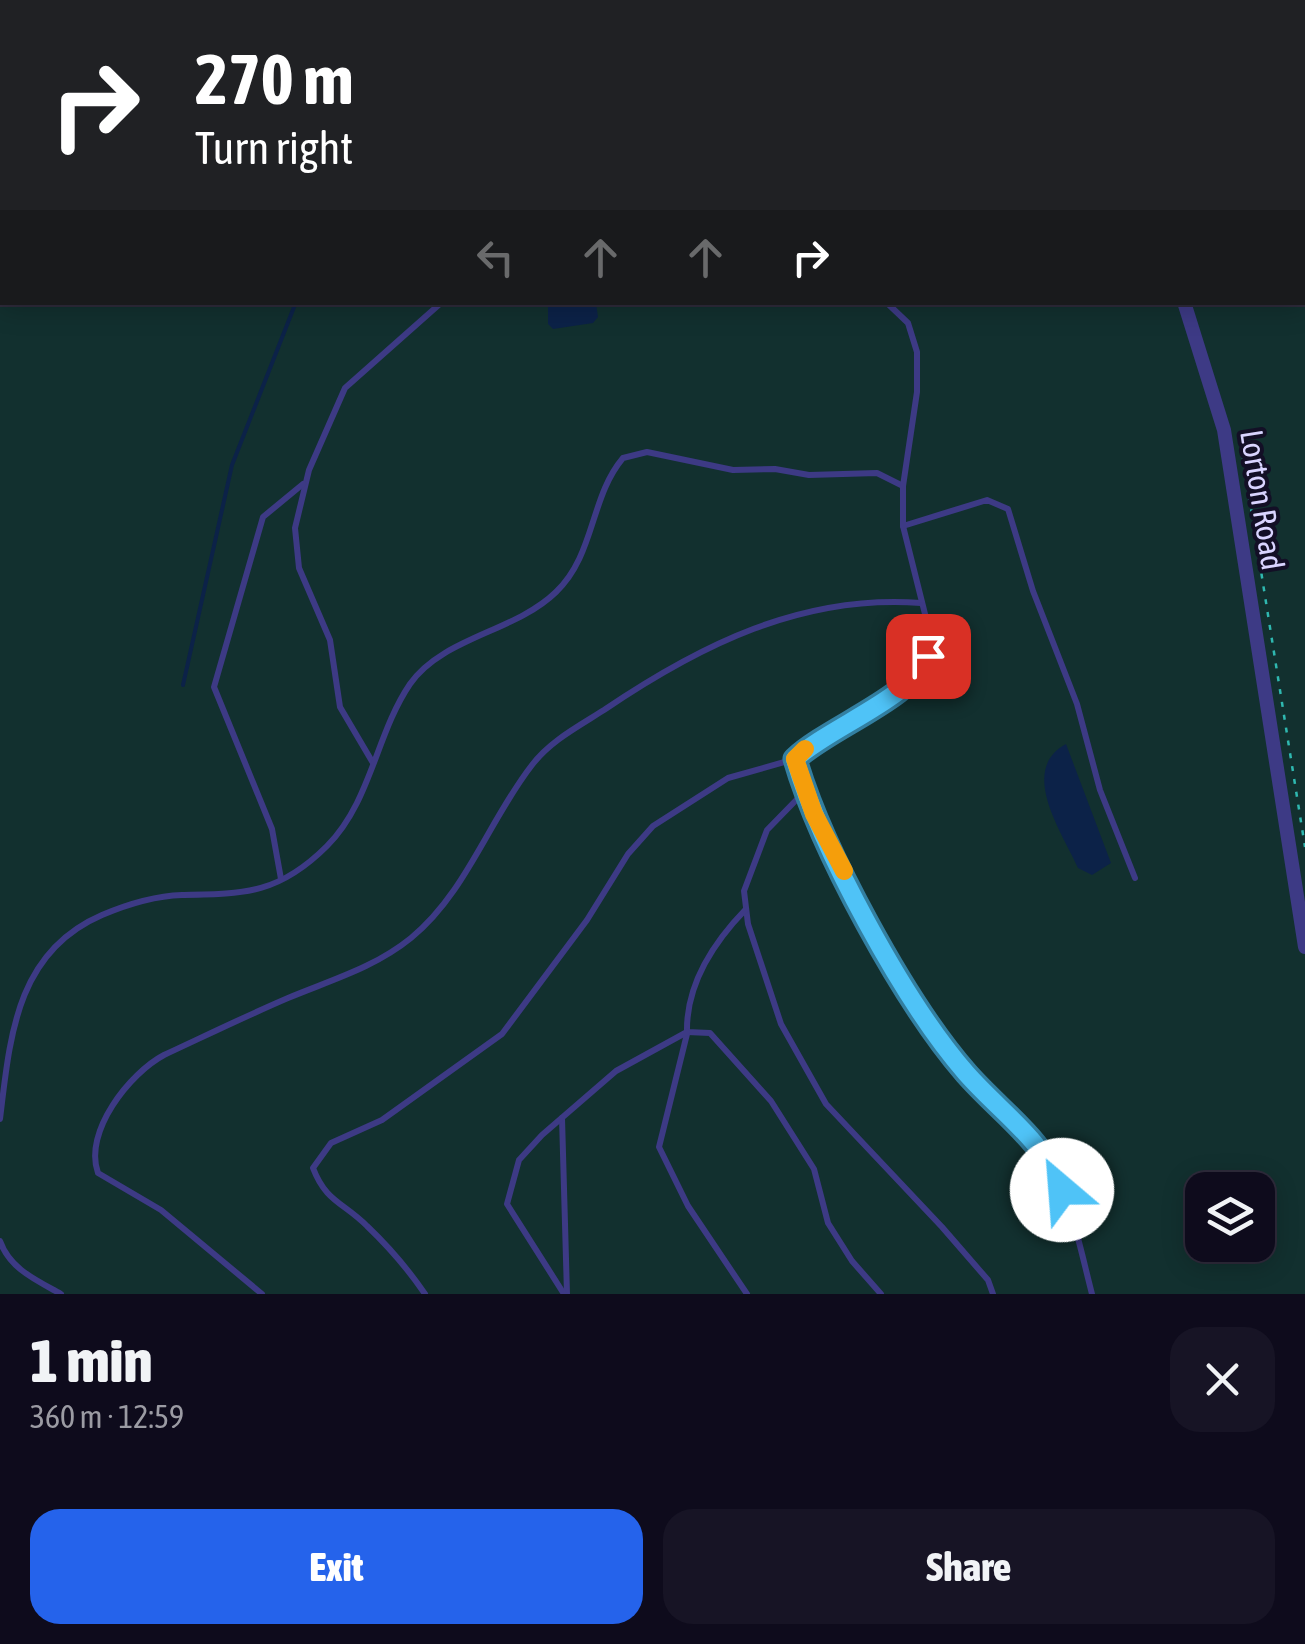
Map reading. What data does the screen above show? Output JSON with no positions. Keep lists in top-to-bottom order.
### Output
{
  "streets": {
    "street": ["Lorton Road"]
  },
  "page": {
    "turn": ["270 m", "Turn right"],
    "heading": ["1 min", "360 m · 12:59"],
    "buttons": ["Exit", "Share"]
  }
}
